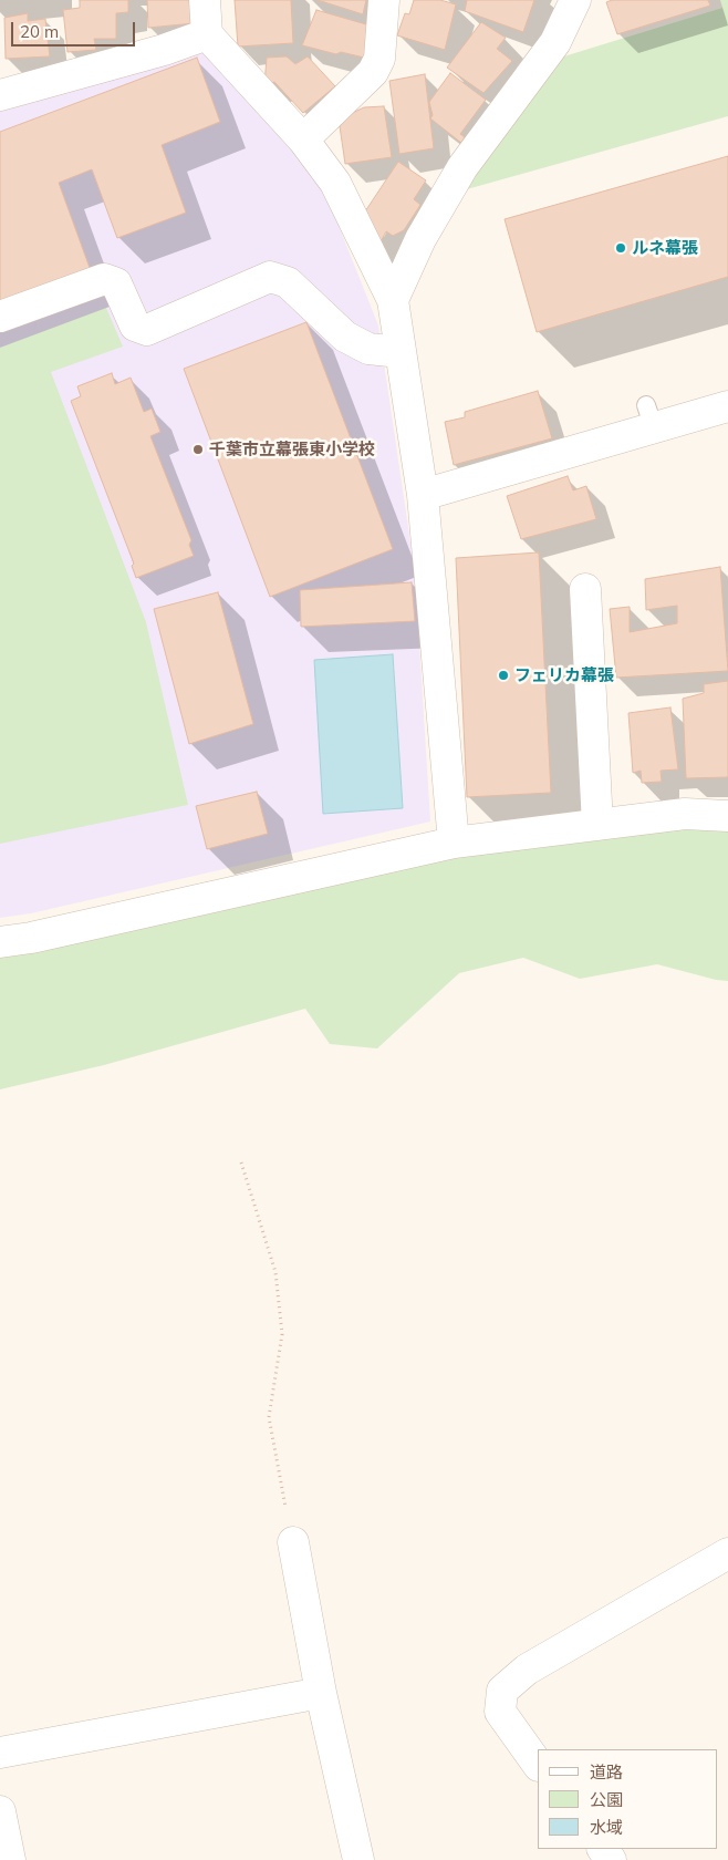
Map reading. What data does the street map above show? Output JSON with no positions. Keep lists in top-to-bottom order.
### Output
{
  "places": ["ルネ幕張", "千葉市立幕張東小学校", "フェリカ幕張"],
  "legend": ["道路", "公園", "水域"],
  "scale_bar": "20 m"
}
